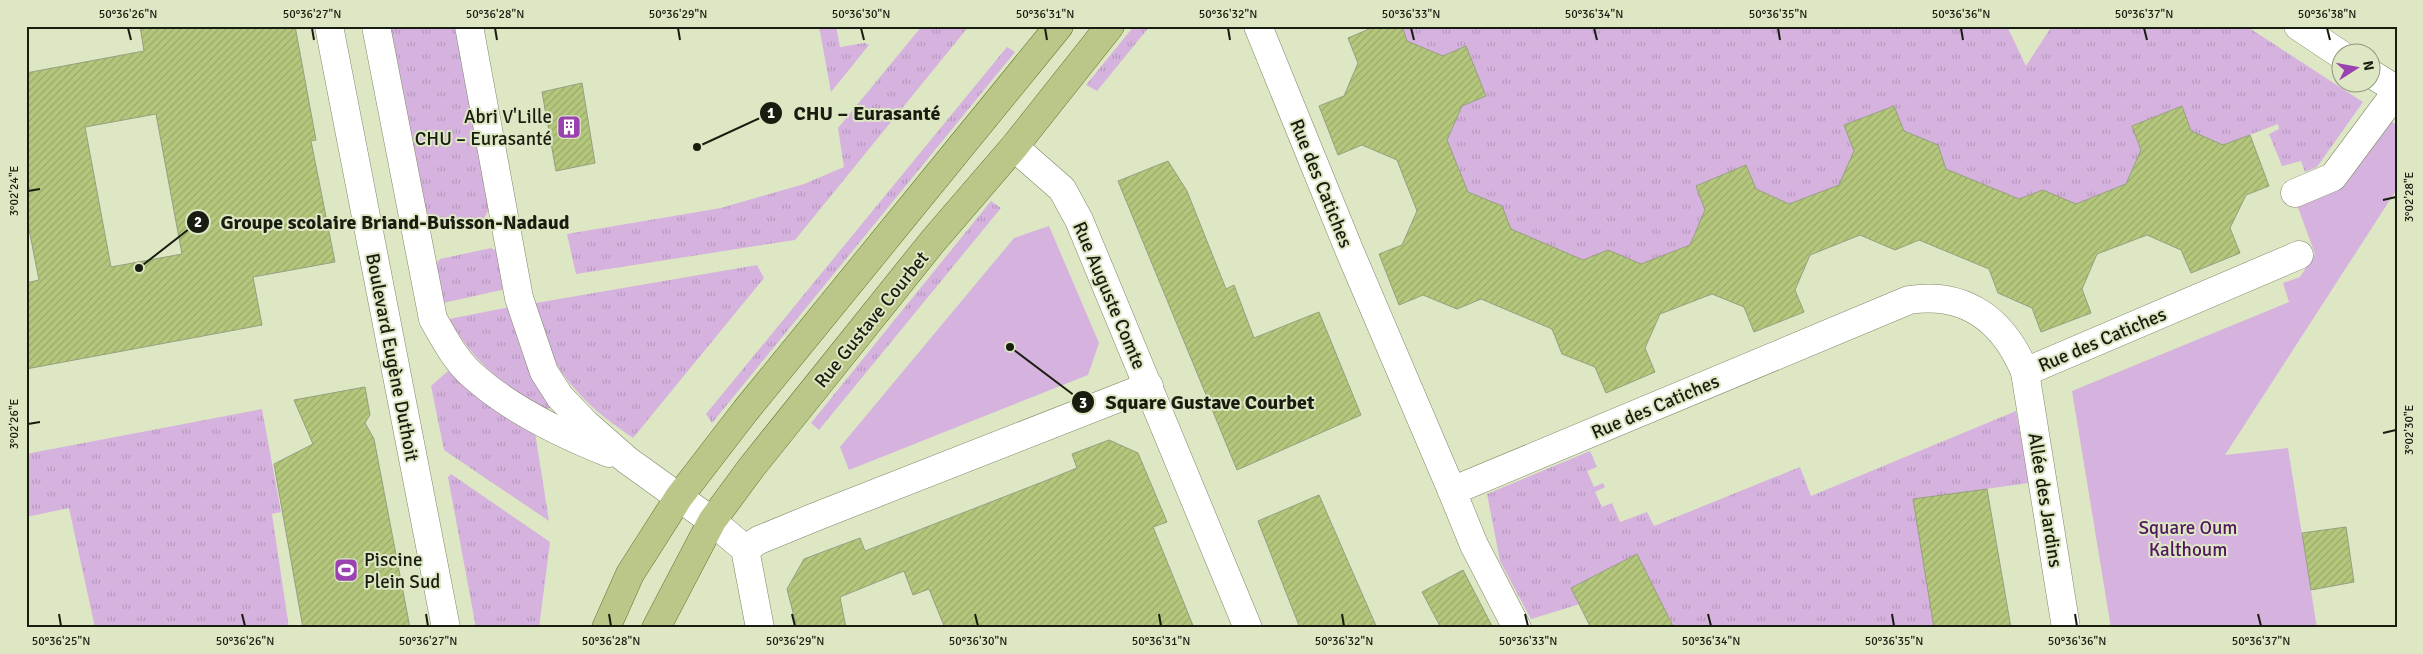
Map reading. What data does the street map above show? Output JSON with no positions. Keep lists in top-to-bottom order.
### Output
{
  "streets": {
    "main road": ["Rue Gustave Courbet"],
    "street": [
      "Rue des Catiches",
      "Rue Auguste Comte",
      "Boulevard Eugène Duthoit",
      "Allée des Jardins"
    ]
  },
  "crossings": [
    ["Rue des Catiches", "Allée des Jardins"],
    ["Rue Auguste Comte", "Rue Gustave Courbet"]
  ],
  "parks": ["Square Oum Kalthoum"],
  "places": {
    "building": ["Abri V'Lille CHU – Eurasanté"],
    "other": ["CHU – Eurasanté", "Groupe scolaire Briand-Buisson-Nadaud", "Square Gustave Courbet"],
    "sports": ["Piscine Plein Sud"]
  },
  "north": "right",
  "coordinates": [
    "50°36'26\"N",
    "50°36'27\"N",
    "50°36'28\"N",
    "50°36'29\"N",
    "50°36'30\"N",
    "50°36'31\"N",
    "50°36'32\"N",
    "50°36'33\"N",
    "50°36'34\"N",
    "50°36'35\"N",
    "50°36'36\"N",
    "50°36'37\"N",
    "50°36'38\"N",
    "3°02'24\"E",
    "3°02'28\"E",
    "3°02'26\"E",
    "3°02'30\"E",
    "50°36'25\"N"
  ]
}
